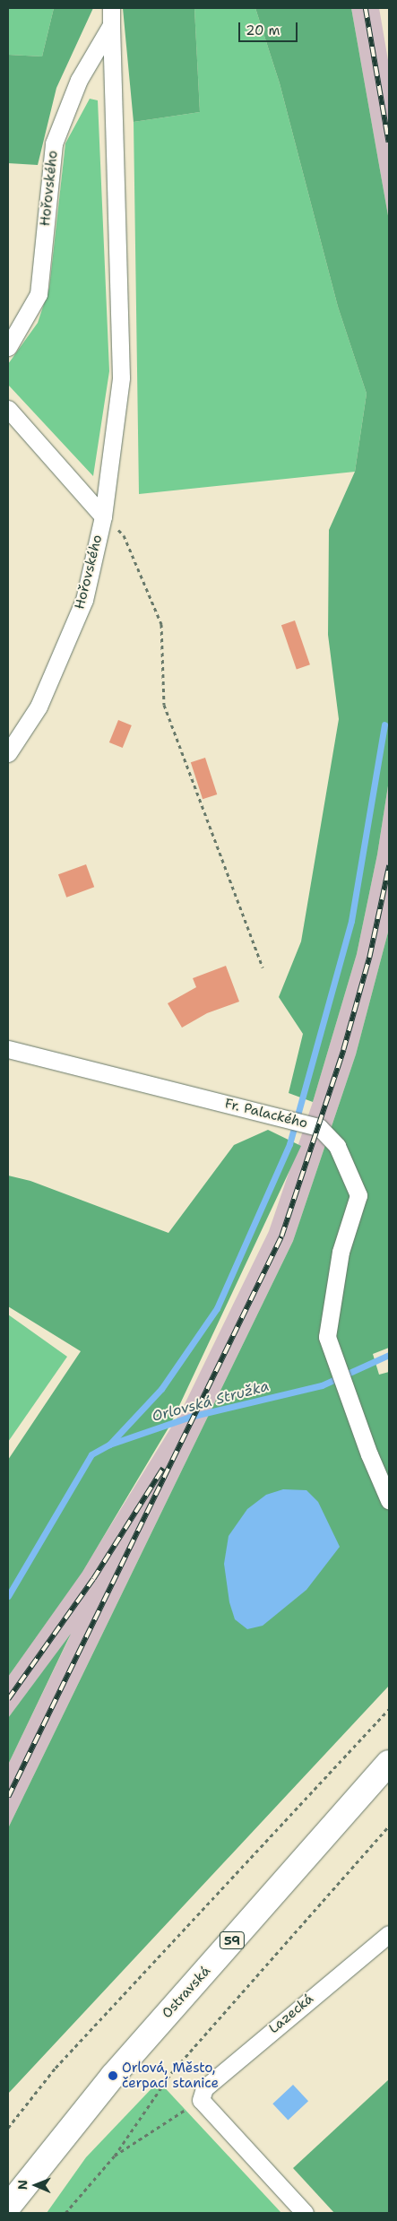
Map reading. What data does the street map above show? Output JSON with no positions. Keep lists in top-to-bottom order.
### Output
{
  "streets": {
    "main road": ["59", "Ostravská"],
    "street": ["Hořovského", "Fr. Palackého", "Lazecká"]
  },
  "water": ["Orlovská Stružka"],
  "places": ["Orlová, Město, čerpací stanice"],
  "scale_bar": "20 m",
  "north": "left"
}
